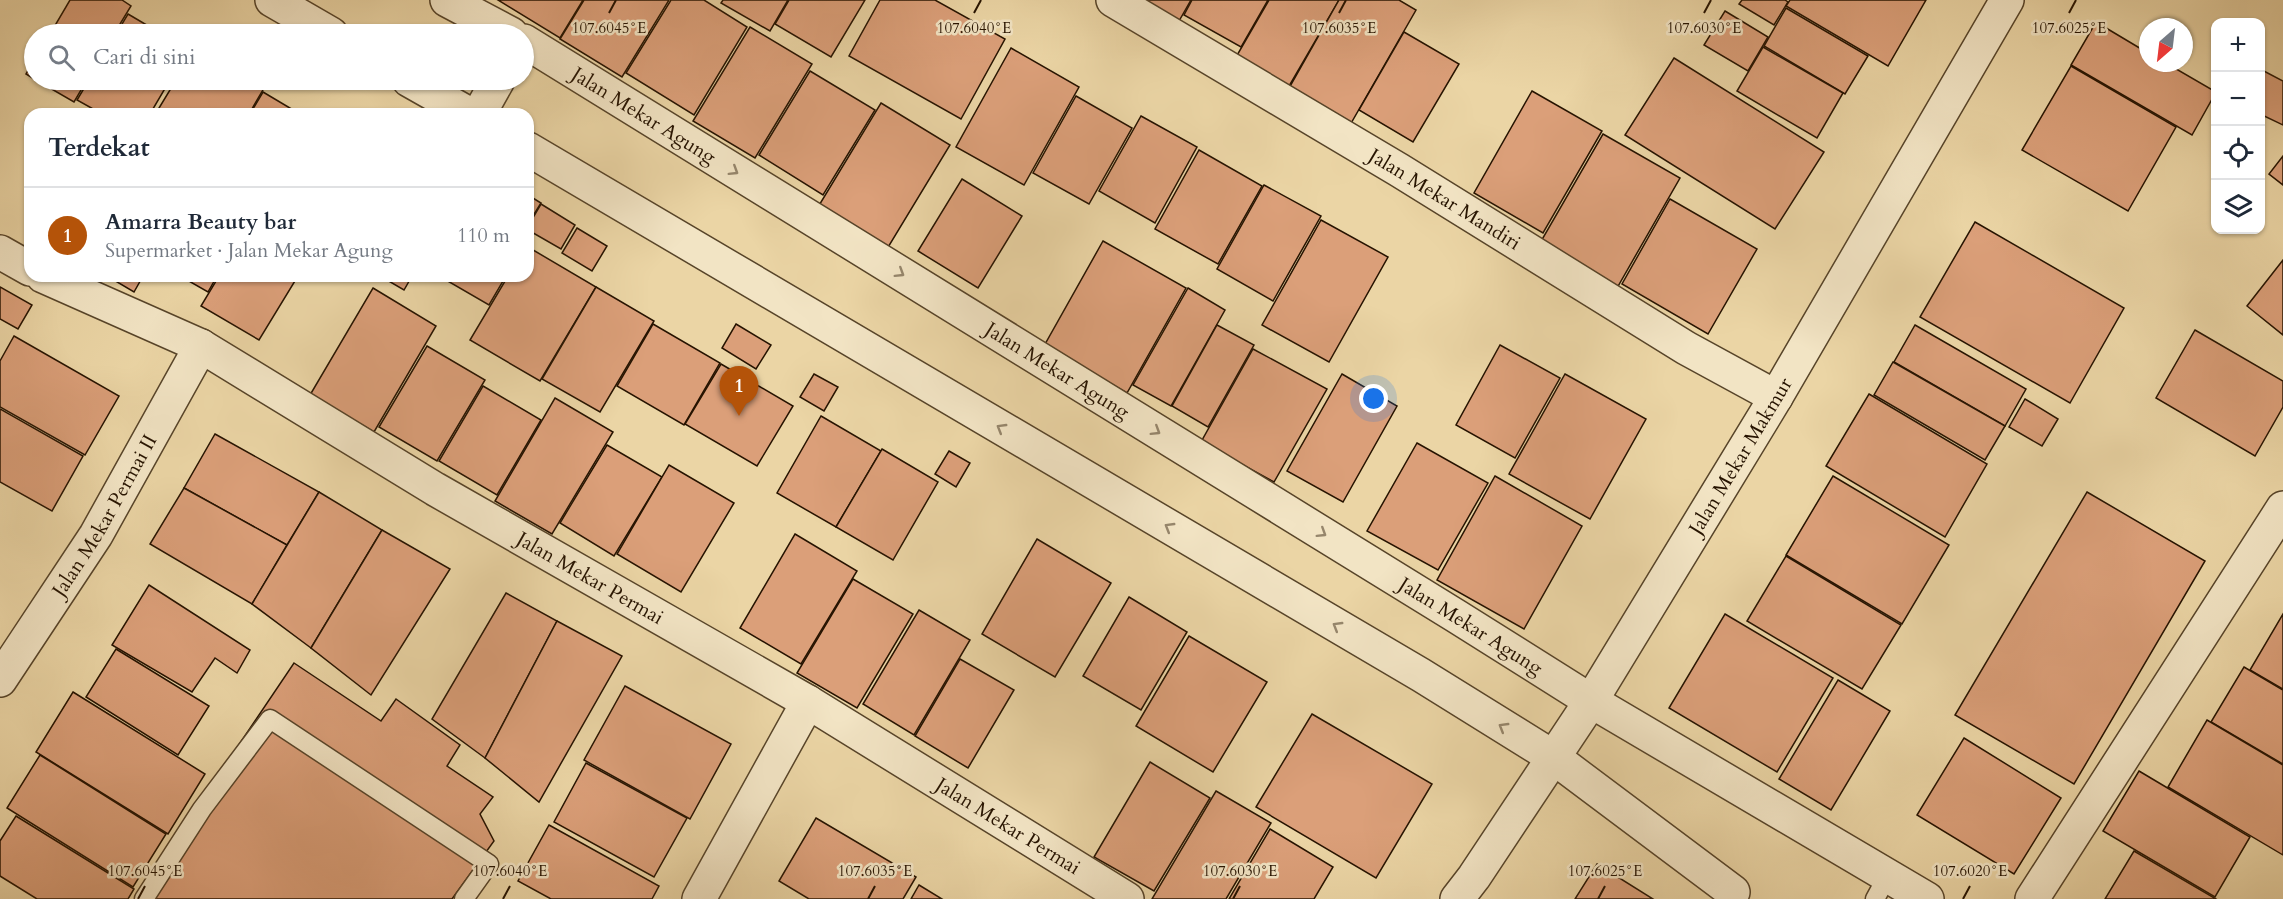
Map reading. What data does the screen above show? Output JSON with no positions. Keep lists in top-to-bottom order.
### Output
{
  "streets": {
    "street": [
      "Jalan Mekar Agung",
      "Jalan Mekar Mandiri",
      "Jalan Mekar Makmur",
      "Jalan Mekar Permai II",
      "Jalan Mekar Permai"
    ]
  },
  "crossings": [
    ["Jalan Mekar Agung", "Jalan Mekar Makmur"],
    ["Jalan Mekar Mandiri", "Jalan Mekar Makmur"],
    ["Jalan Mekar Permai II", "Jalan Mekar Permai"]
  ],
  "north": "bottom left",
  "page": {
    "map_buttons": ["+", "−"],
    "search": "Cari di sini",
    "heading": "Terdekat",
    "list": [
      {
        "mark": "1",
        "name": "Amarra Beauty bar",
        "note": "Supermarket · Jalan Mekar Agung",
        "value": "110 m"
      }
    ],
    "pins": "1"
  },
  "coordinates": [
    "107.6045°E",
    "107.6040°E",
    "107.6035°E",
    "107.6030°E",
    "107.6025°E",
    "107.6020°E"
  ]
}
